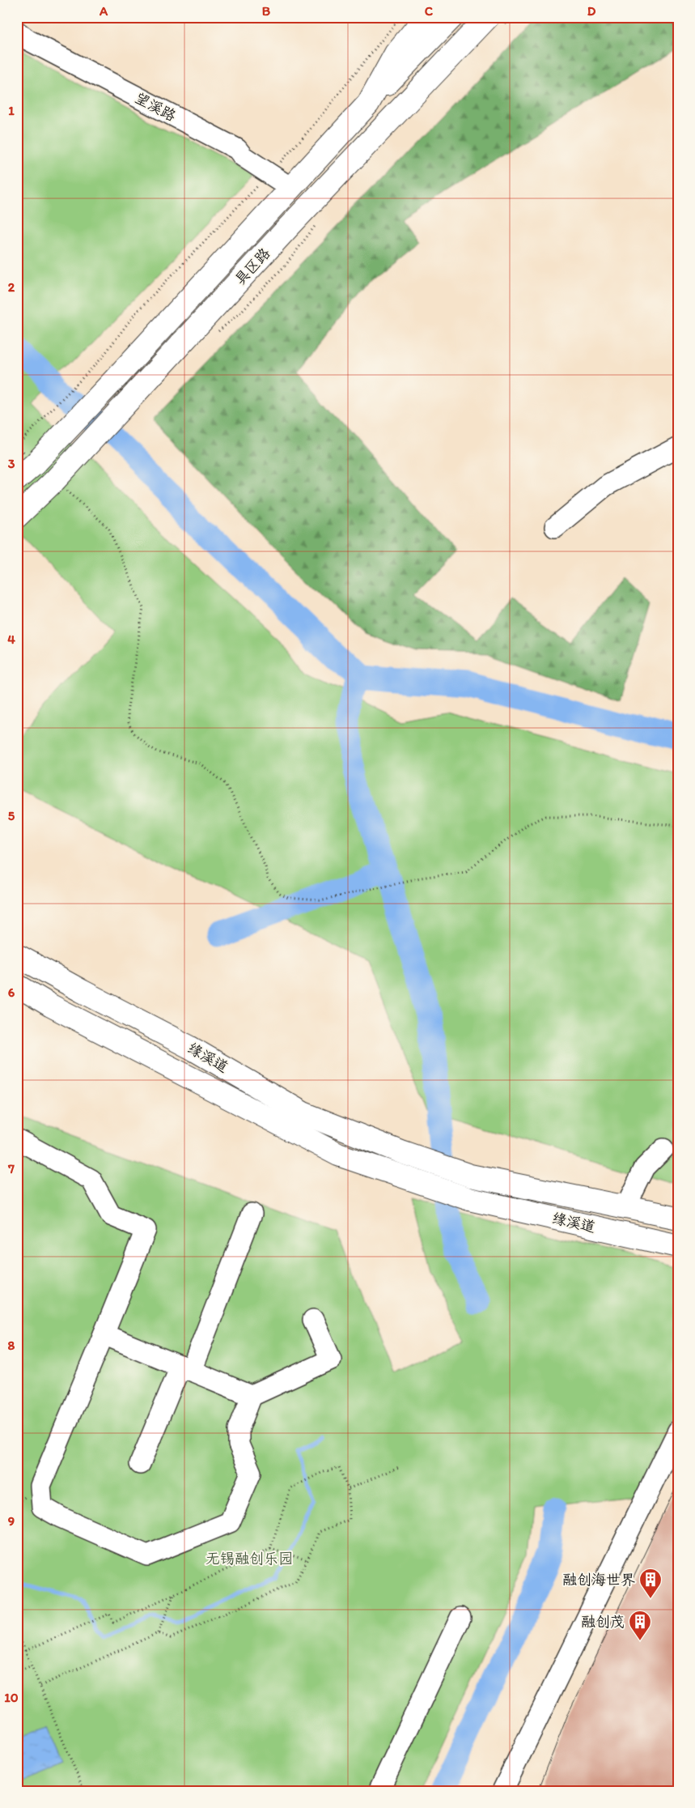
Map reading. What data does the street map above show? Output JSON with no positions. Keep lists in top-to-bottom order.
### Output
{
  "streets": {
    "main road": ["具区路", "缘溪道"],
    "street": ["望溪路"]
  },
  "crossings": [
    ["望溪路", "具区路"]
  ],
  "parks": ["无锡融创乐园"],
  "places": {
    "building": ["融创海世界", "融创茂"]
  },
  "grid": {
    "columns": [
      "A",
      "B",
      "C",
      "D"
    ],
    "rows": [
      "1",
      "2",
      "3",
      "4",
      "5",
      "6",
      "7",
      "8",
      "9",
      "10"
    ]
  }
}
